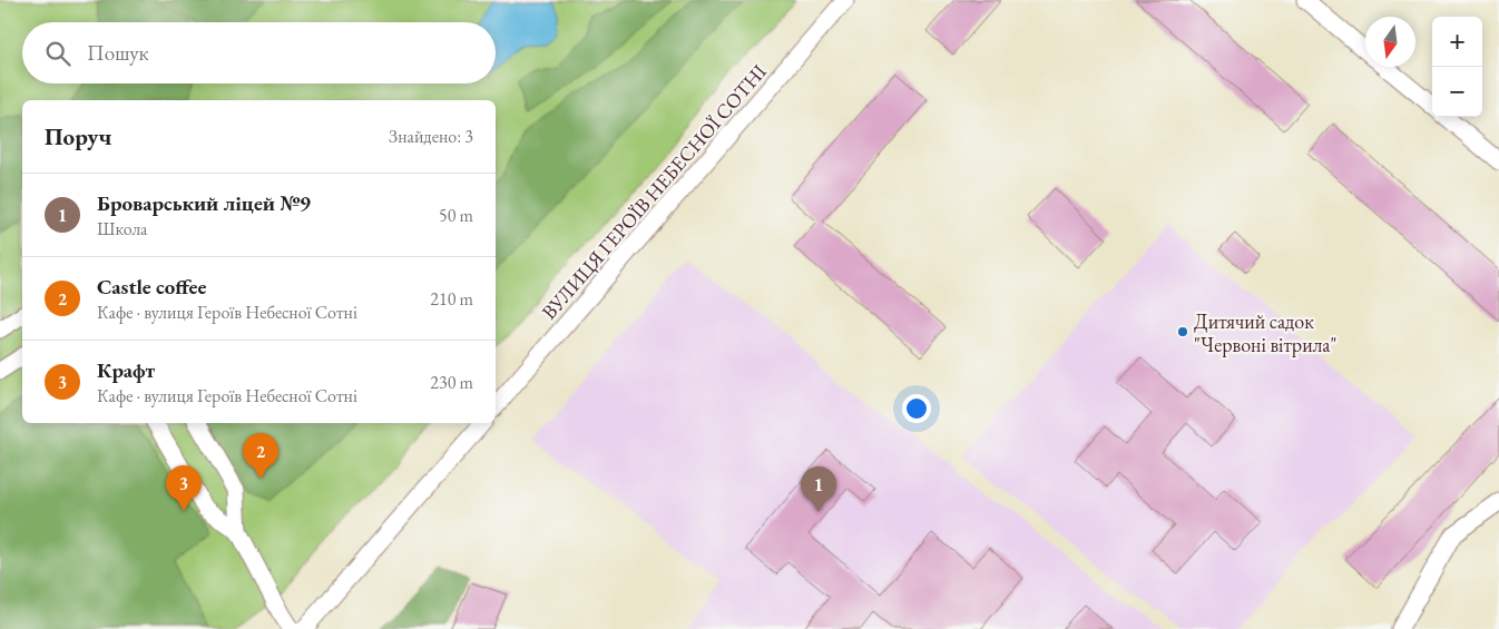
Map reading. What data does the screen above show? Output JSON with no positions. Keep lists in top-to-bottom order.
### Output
{
  "streets": {
    "street": ["ВУЛИЦЯ ГЕРОЇВ НЕБЕСНОЇ СОТНІ"]
  },
  "places": ["Дитячий садок \"Червоні вітрила\""],
  "north": "bottom",
  "page": {
    "map_buttons": ["+", "−"],
    "search": "Пошук",
    "heading": ["Поруч", "Знайдено: 3"],
    "list": [
      {
        "mark": "1",
        "name": "Броварський ліцей №9",
        "note": "Школа",
        "value": "50 m"
      },
      {
        "mark": "2",
        "name": "Castle coffee",
        "note": "Кафе · вулиця Героїв Небесної Сотні",
        "value": "210 m"
      },
      {
        "mark": "3",
        "name": "Крафт",
        "note": "Кафе · вулиця Героїв Небесної Сотні",
        "value": "230 m"
      }
    ],
    "pins": ["2", "3", "1"]
  }
}
